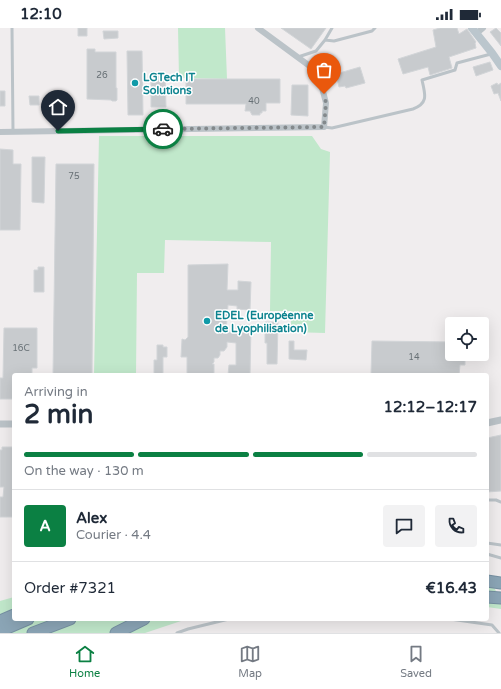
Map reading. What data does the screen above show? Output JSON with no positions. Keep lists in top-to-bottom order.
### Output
{
  "places": ["LGTech IT Solutions", "EDEL (Européenne de Lyophilisation)"],
  "house_numbers": [
    "26",
    "40",
    "75",
    "16C",
    "14"
  ],
  "page": {
    "status": "12:10",
    "heading": ["2 min", "Arriving in", "12:12–12:17"],
    "panel": [
      "Alex",
      "Courier · 4.4",
      "Order #7321",
      "€16.43"
    ],
    "bar": "On the way · 130 m",
    "round": "A",
    "tabs": ["Home", "Map", "Saved"]
  }
}
